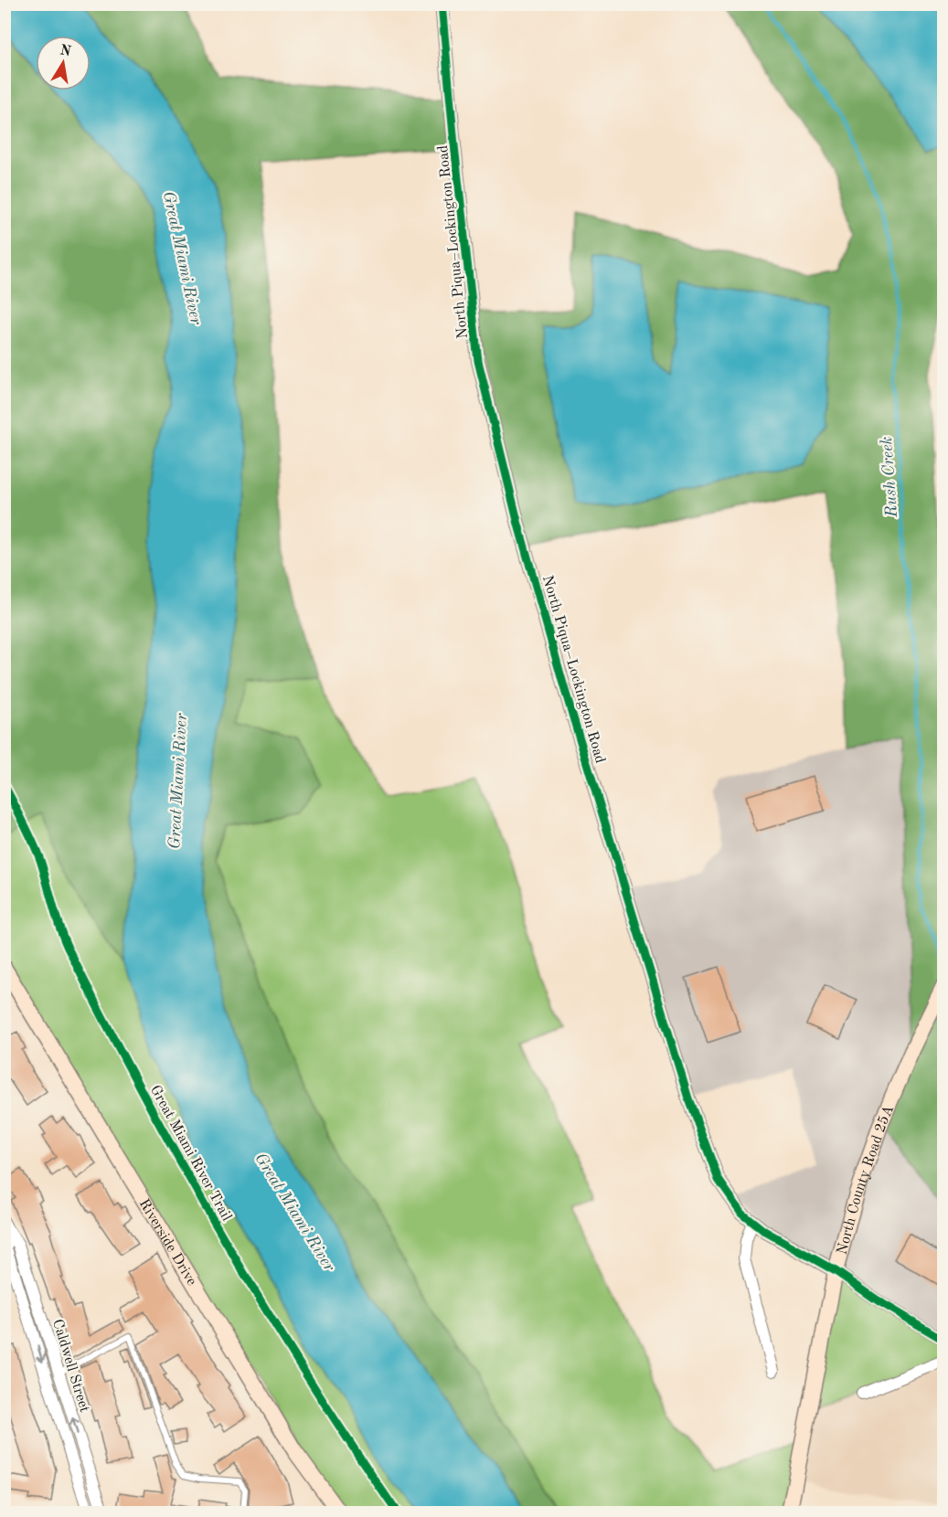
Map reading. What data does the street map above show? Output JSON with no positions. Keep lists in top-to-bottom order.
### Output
{
  "streets": {
    "main road": ["North County Road 25A", "Riverside Drive"],
    "street": ["North Piqua–Lockington Road", "Caldwell Street"],
    "cycle path": ["Great Miami River Trail"]
  },
  "crossings": [
    ["North Piqua–Lockington Road", "North County Road 25A"]
  ],
  "water": ["Great Miami River", "Rush Creek"],
  "north": "top"
}
